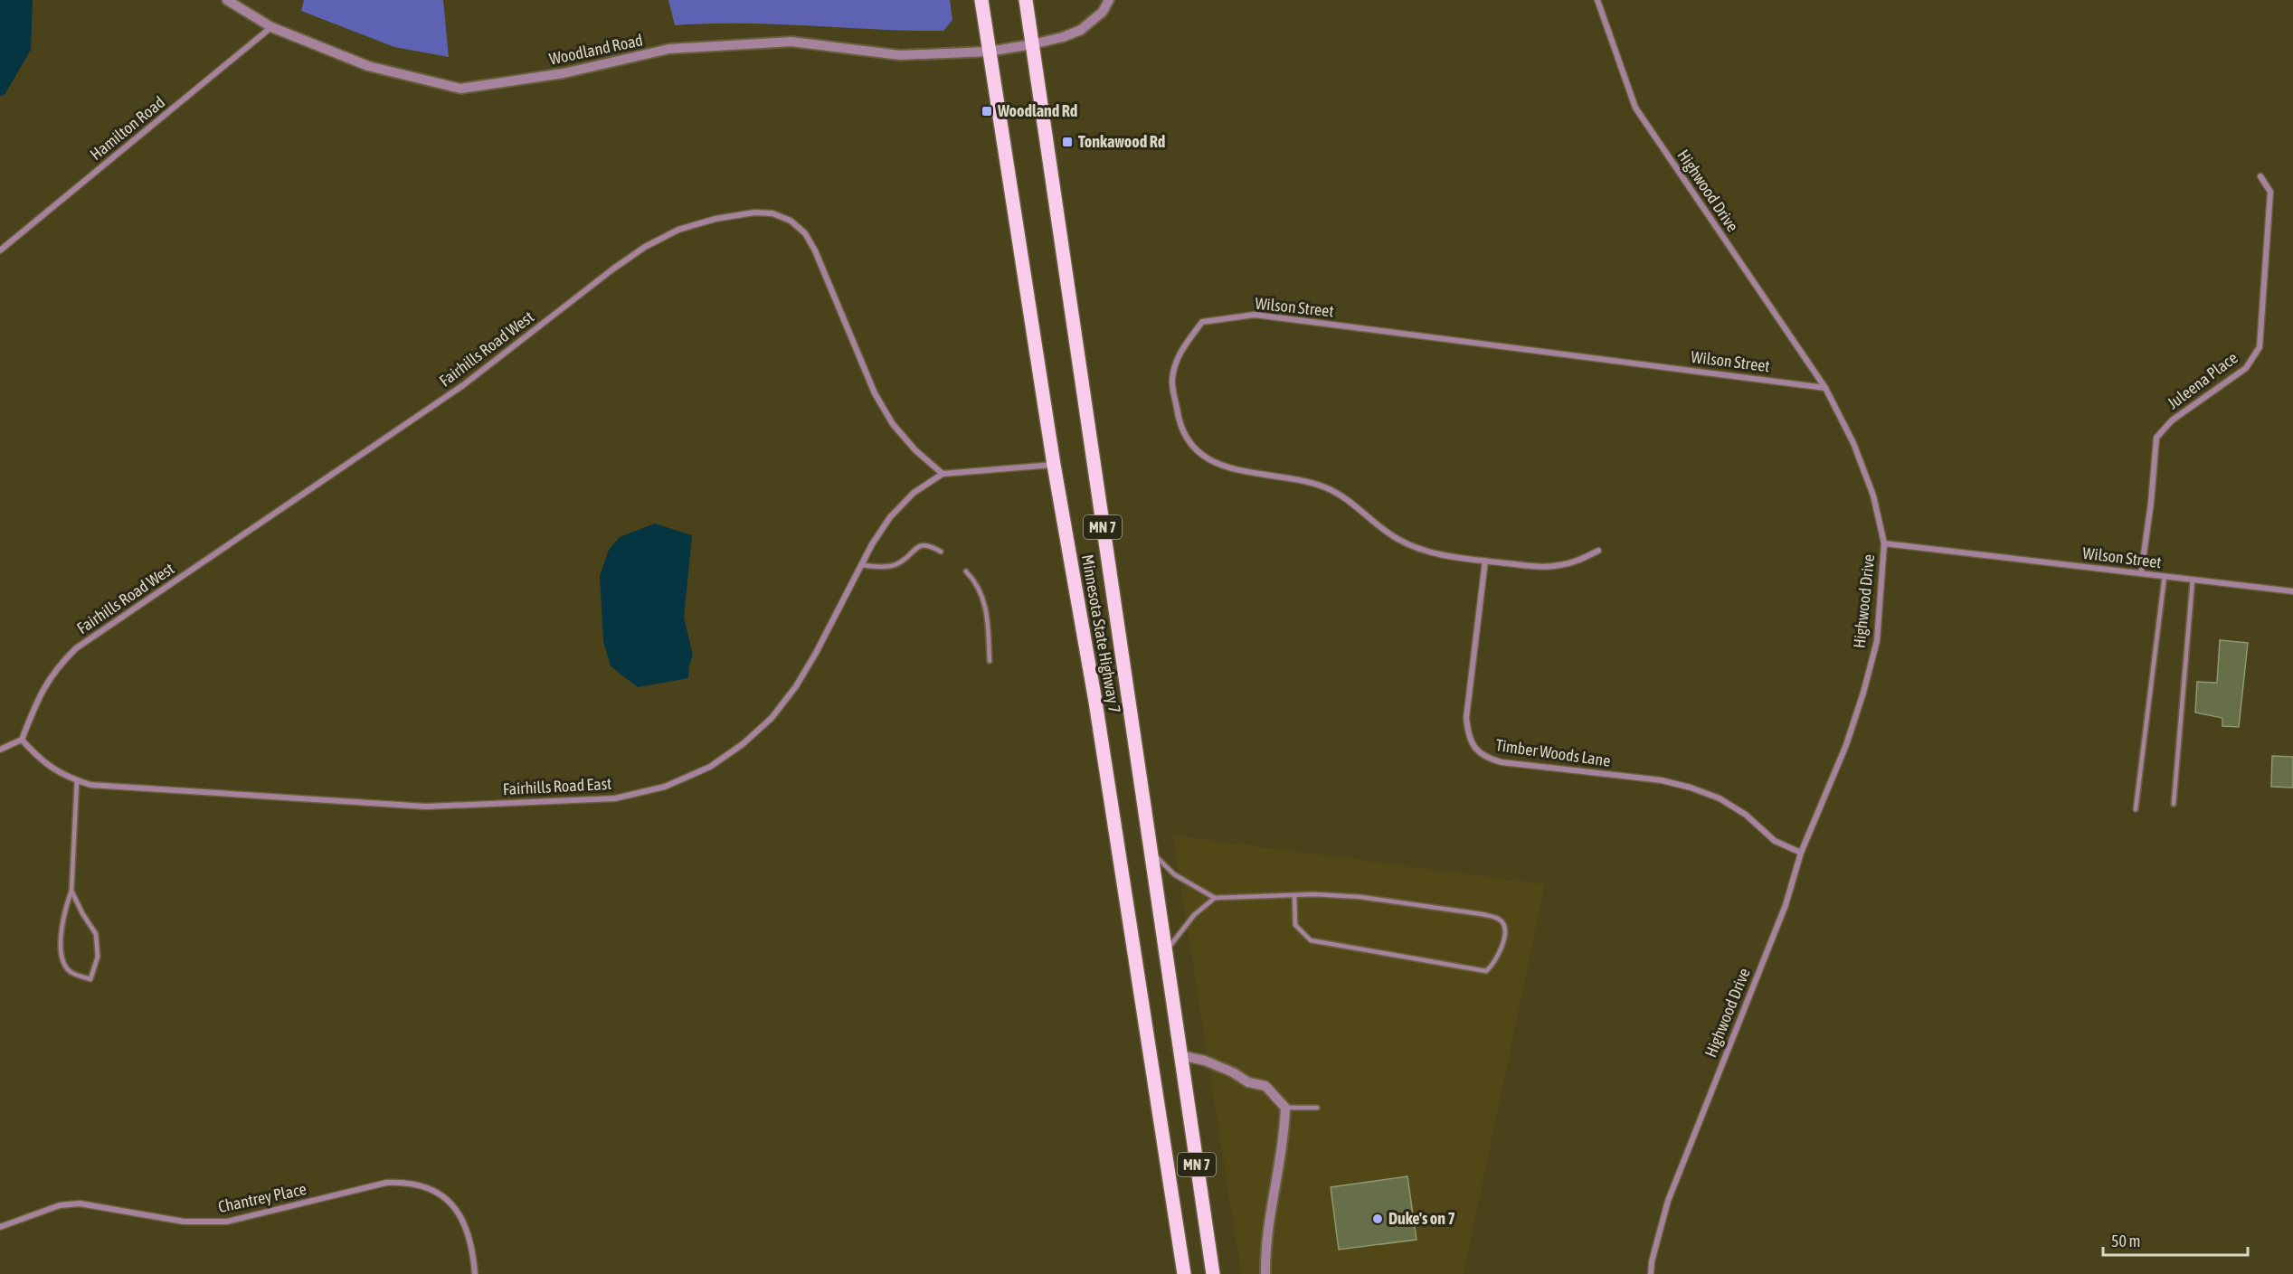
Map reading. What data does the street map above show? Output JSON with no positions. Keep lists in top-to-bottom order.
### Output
{
  "streets": {
    "main road": ["MN 7", "Minnesota State Highway 7"],
    "street": [
      "Woodland Road",
      "Hamilton Road",
      "Highwood Drive",
      "Wilson Street",
      "Fairhills Road West",
      "Juleena Place",
      "Timber Woods Lane",
      "Fairhills Road East",
      "Chantrey Place"
    ]
  },
  "crossings": [
    ["Woodland Road", "Hamilton Road"],
    ["Woodland Road", "Minnesota State Highway 7"],
    ["Highwood Drive", "Wilson Street"],
    ["Highwood Drive", "Timber Woods Lane"],
    ["Wilson Street", "Juleena Place"],
    ["Wilson Street", "Timber Woods Lane"],
    ["Fairhills Road West", "Fairhills Road East"],
    ["Minnesota State Highway 7", "Fairhills Road East"]
  ],
  "places": {
    "transit": ["Woodland Rd", "Tonkawood Rd"],
    "other": ["Duke's on 7"]
  },
  "scale_bar": "50 m"
}
